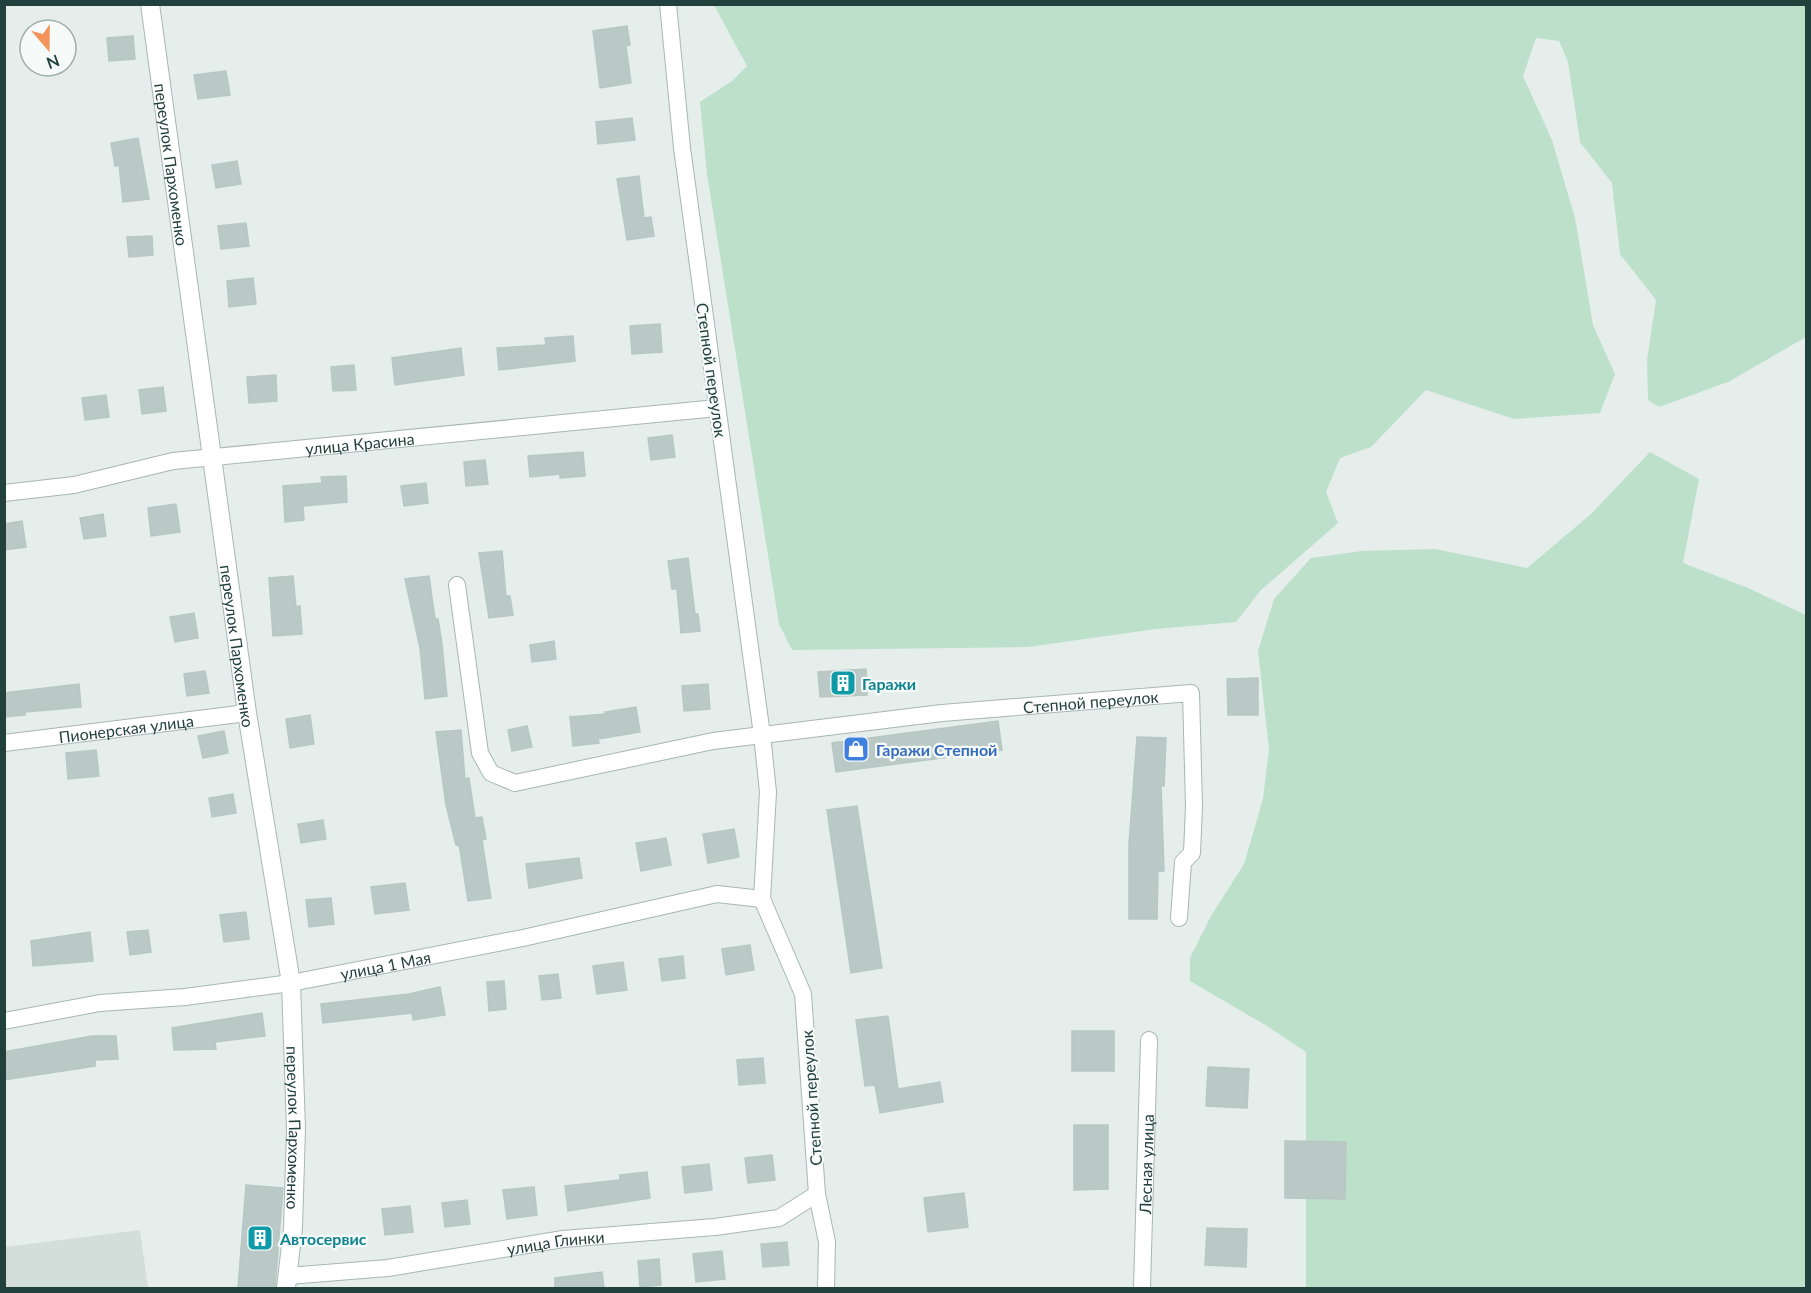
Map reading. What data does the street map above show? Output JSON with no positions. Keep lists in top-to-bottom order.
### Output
{
  "streets": {
    "street": [
      "переулок Пархоменко",
      "Степной переулок",
      "улица Красина",
      "Пионерская улица",
      "улица 1 Мая",
      "Лесная улица",
      "улица Глинки"
    ]
  },
  "crossings": [
    ["переулок Пархоменко", "улица Красина"],
    ["переулок Пархоменко", "Пионерская улица"],
    ["переулок Пархоменко", "улица 1 Мая"],
    ["переулок Пархоменко", "улица Глинки"],
    ["Степной переулок", "улица Красина"],
    ["Степной переулок", "улица 1 Мая"],
    ["Степной переулок", "улица Глинки"]
  ],
  "places": {
    "building": ["Гаражи", "Автосервис"],
    "shop": ["Гаражи Степной"]
  },
  "north": "bottom"
}
